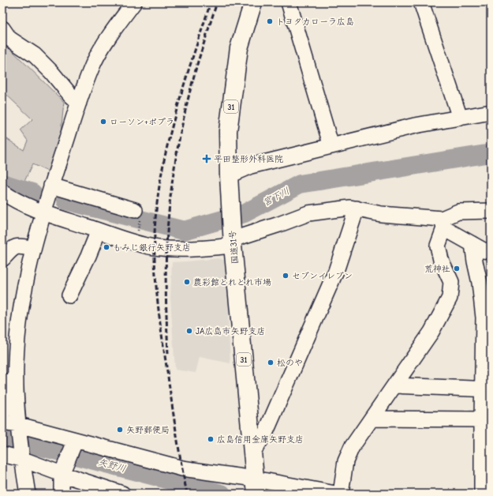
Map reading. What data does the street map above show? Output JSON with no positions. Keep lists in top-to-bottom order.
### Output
{
  "streets": {
    "highway": ["31", "国道31号"]
  },
  "water": ["宮下川", "矢野川"],
  "places": {
    "other": [
      "トヨタカローラ広島",
      "ローソン+ポプラ",
      "もみじ銀行矢野支店",
      "荒神社",
      "セブンイレブン",
      "農彩館とれとれ市場",
      "JA広島市矢野支店",
      "松のや",
      "矢野郵便局",
      "広島信用金庫矢野支店"
    ],
    "health": ["平田整形外科医院"]
  }
}
